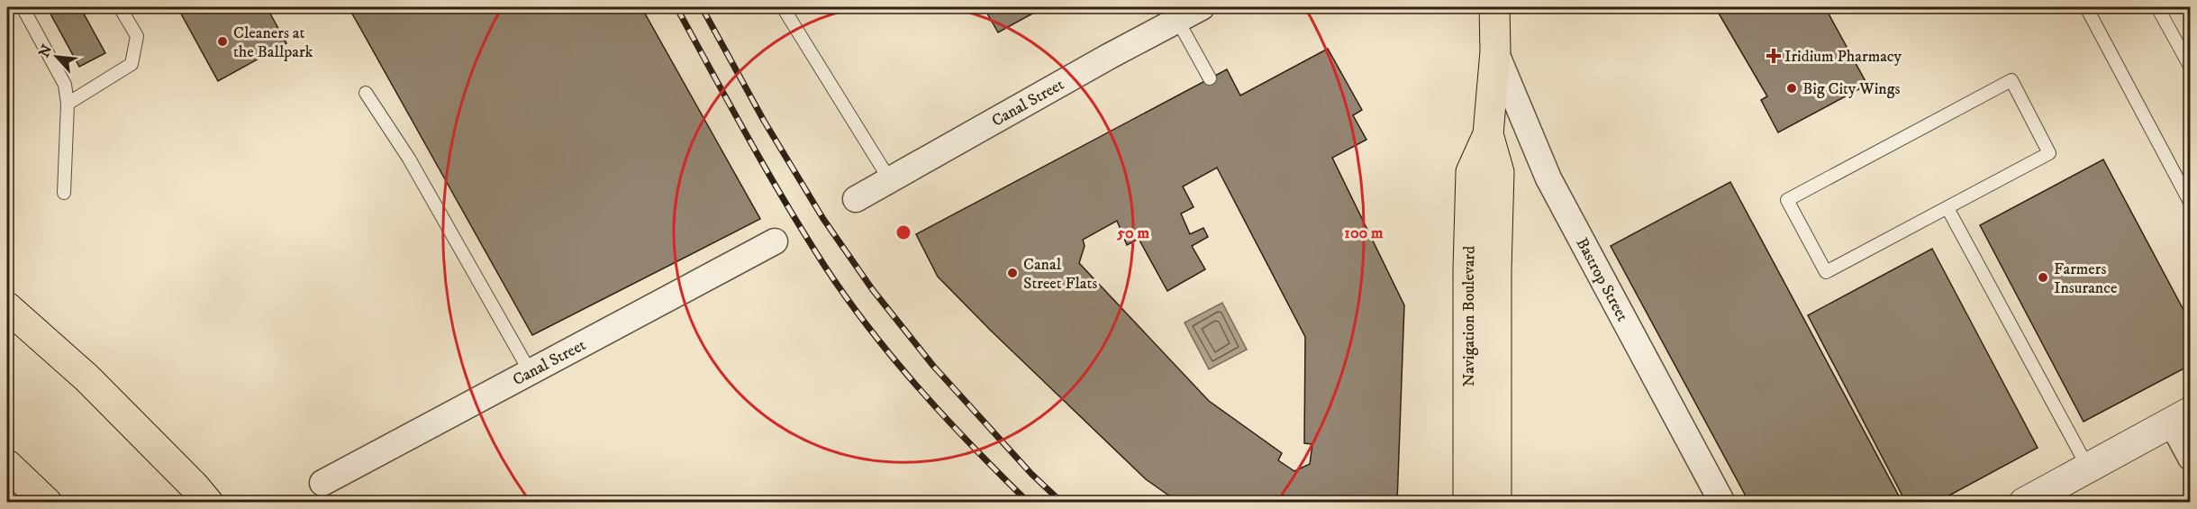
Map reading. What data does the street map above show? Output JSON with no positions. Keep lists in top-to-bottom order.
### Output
{
  "streets": {
    "main road": ["Navigation Boulevard"],
    "street": ["Canal Street", "Bastrop Street"]
  },
  "crossings": [
    ["Bastrop Street", "Navigation Boulevard"]
  ],
  "places": {
    "other": [
      "Cleaners at the Ballpark",
      "Big City Wings",
      "Canal Street Flats",
      "Farmers Insurance"
    ],
    "health": ["Iridium Pharmacy"]
  },
  "north": "top left",
  "rings": ["50 m", "100 m"]
}
